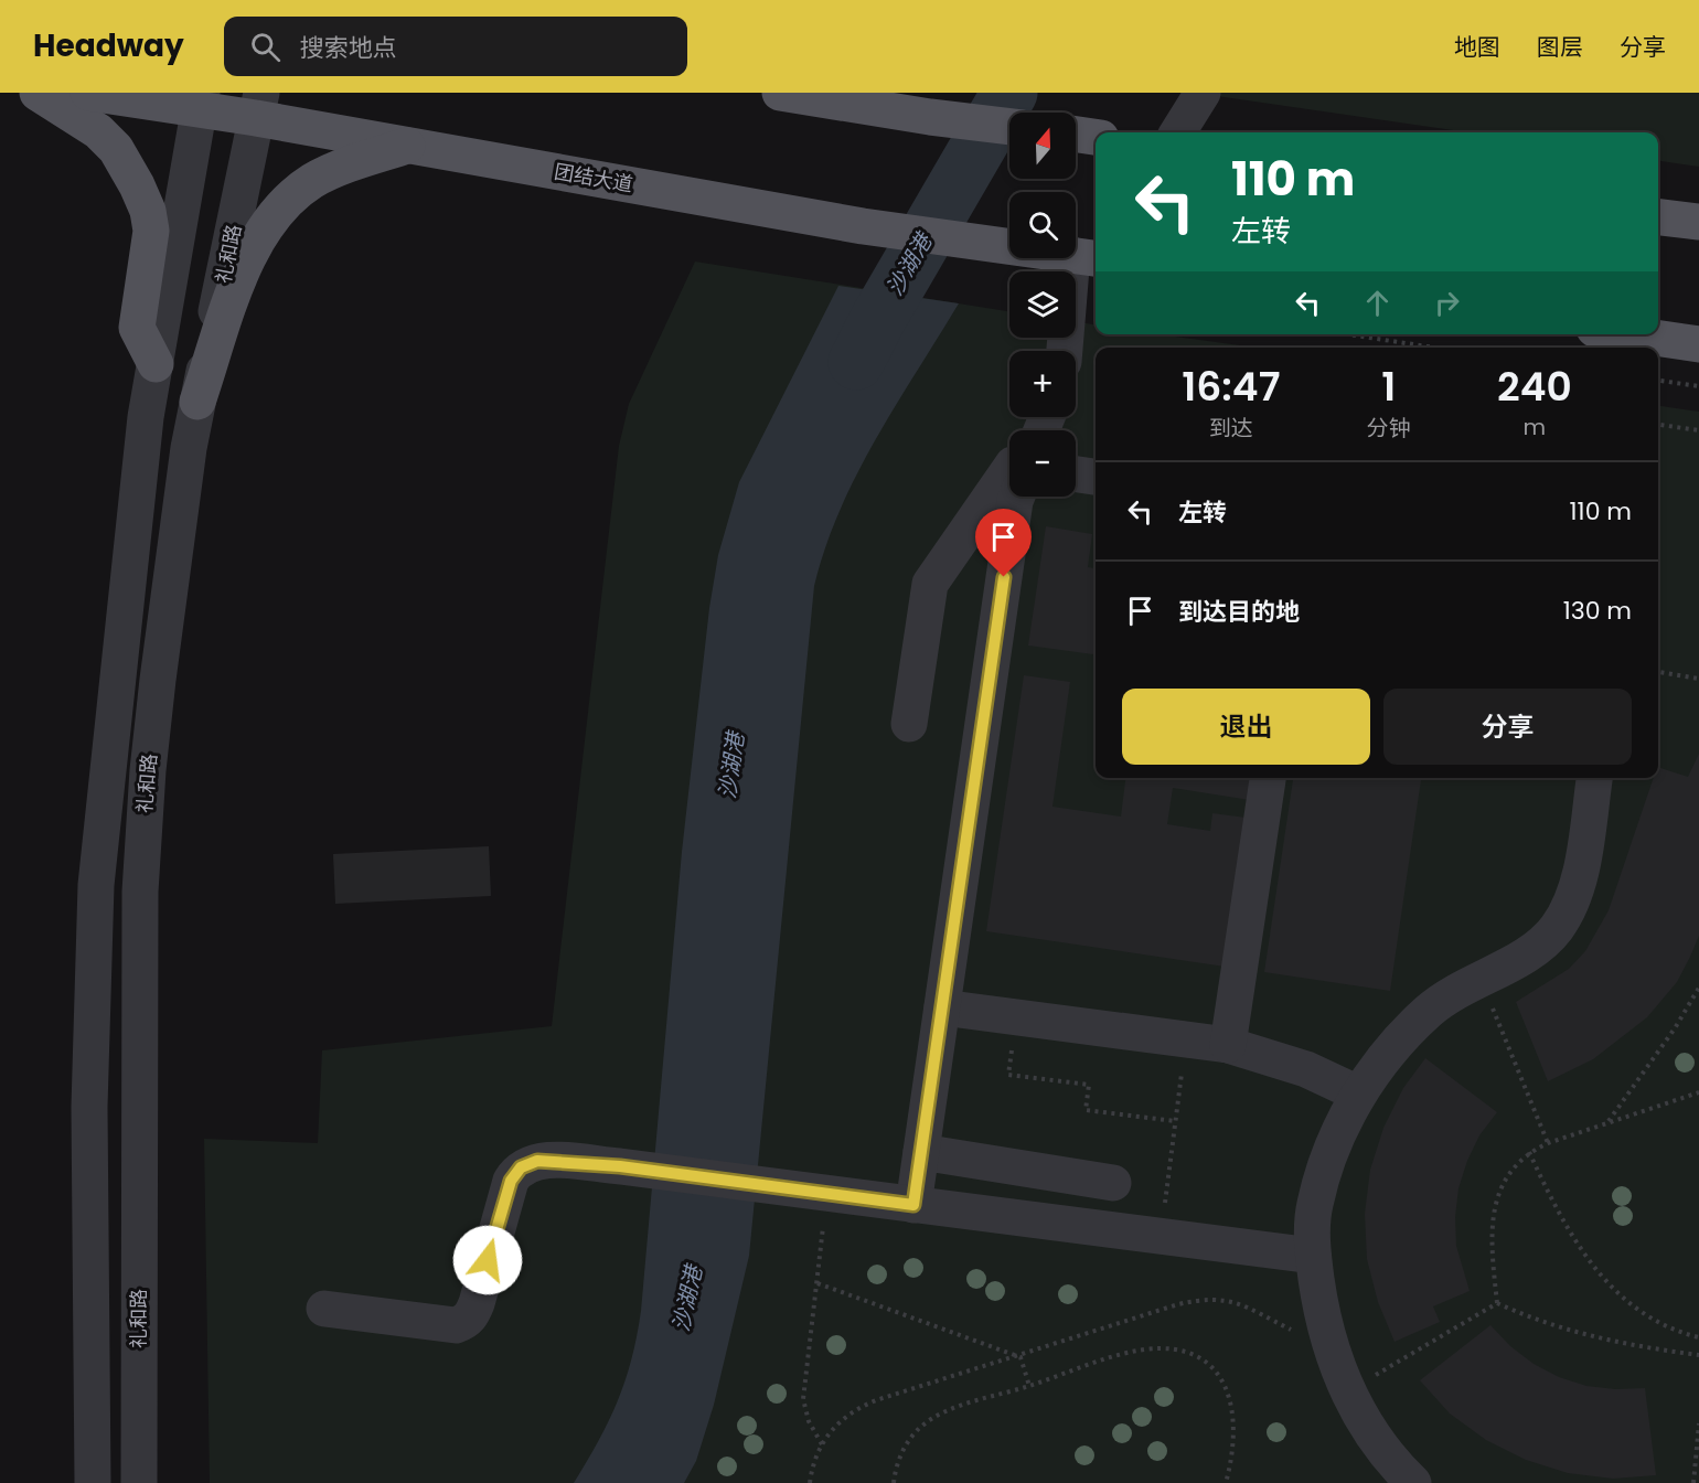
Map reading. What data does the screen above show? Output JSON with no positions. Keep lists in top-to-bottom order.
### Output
{
  "streets": {
    "main road": ["团结大道"],
    "street": ["礼和路"]
  },
  "crossings": [
    ["团结大道", "礼和路"]
  ],
  "water": ["沙湖港"],
  "north": "top",
  "page": {
    "header": "Headway",
    "search": "搜索地点",
    "nav": ["地图", "图层", "分享"],
    "map_buttons": ["+", "−"],
    "turn": ["110 m", "左转"],
    "eta": [
      "16:47",
      "到达",
      "1",
      "分钟",
      "240",
      "m"
    ],
    "list": [
      {
        "name": "左转",
        "value": "110 m"
      },
      {
        "name": "到达目的地",
        "value": "130 m"
      }
    ],
    "buttons": ["退出", "分享"]
  }
}
